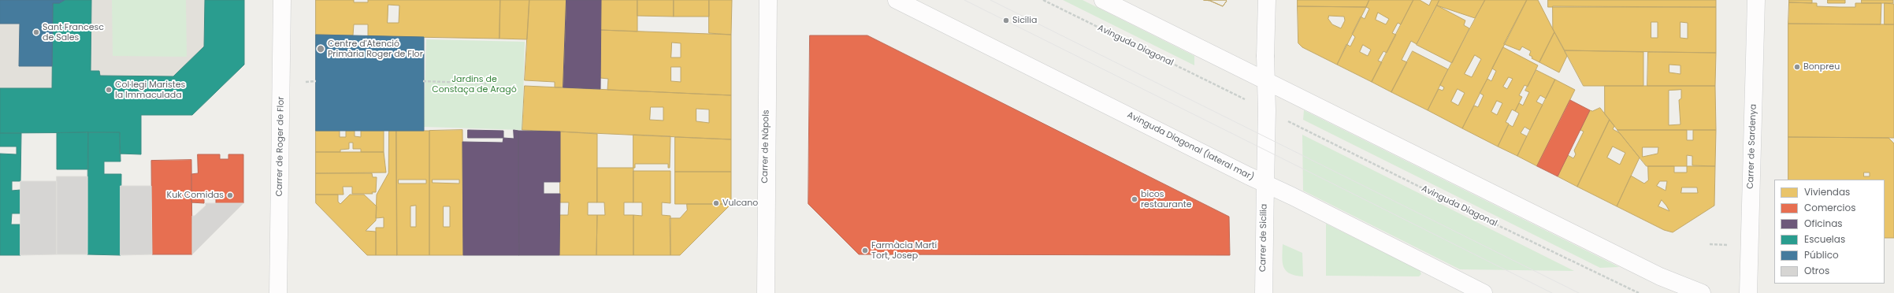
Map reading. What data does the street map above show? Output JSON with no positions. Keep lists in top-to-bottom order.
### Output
{
  "streets": {
    "street": [
      "Carrer de Roger de Flor",
      "Carrer de Nàpols",
      "Avinguda Diagonal (lateral mar)",
      "Carrer de Sardenya",
      "Carrer de Sicília"
    ],
    "path": ["Avinguda Diagonal"]
  },
  "crossings": [
    ["Avinguda Diagonal (lateral mar)", "Carrer de Sicília"]
  ],
  "parks": ["Jardins de Constaça de Aragó"],
  "places": [
    "Sicília",
    "Sant Francesc de Sales",
    "Centre d'Atenció Primària Roger de Flor",
    "Bonpreu",
    "Col·legi Maristes la Immaculada",
    "Kuk Comidas",
    "bicos restaurante",
    "Vulcano",
    "Farmàcia Martí Tort, Josep"
  ],
  "legend": [
    "Viviendas",
    "Comercios",
    "Oficinas",
    "Escuelas",
    "Público",
    "Otros"
  ]
}
